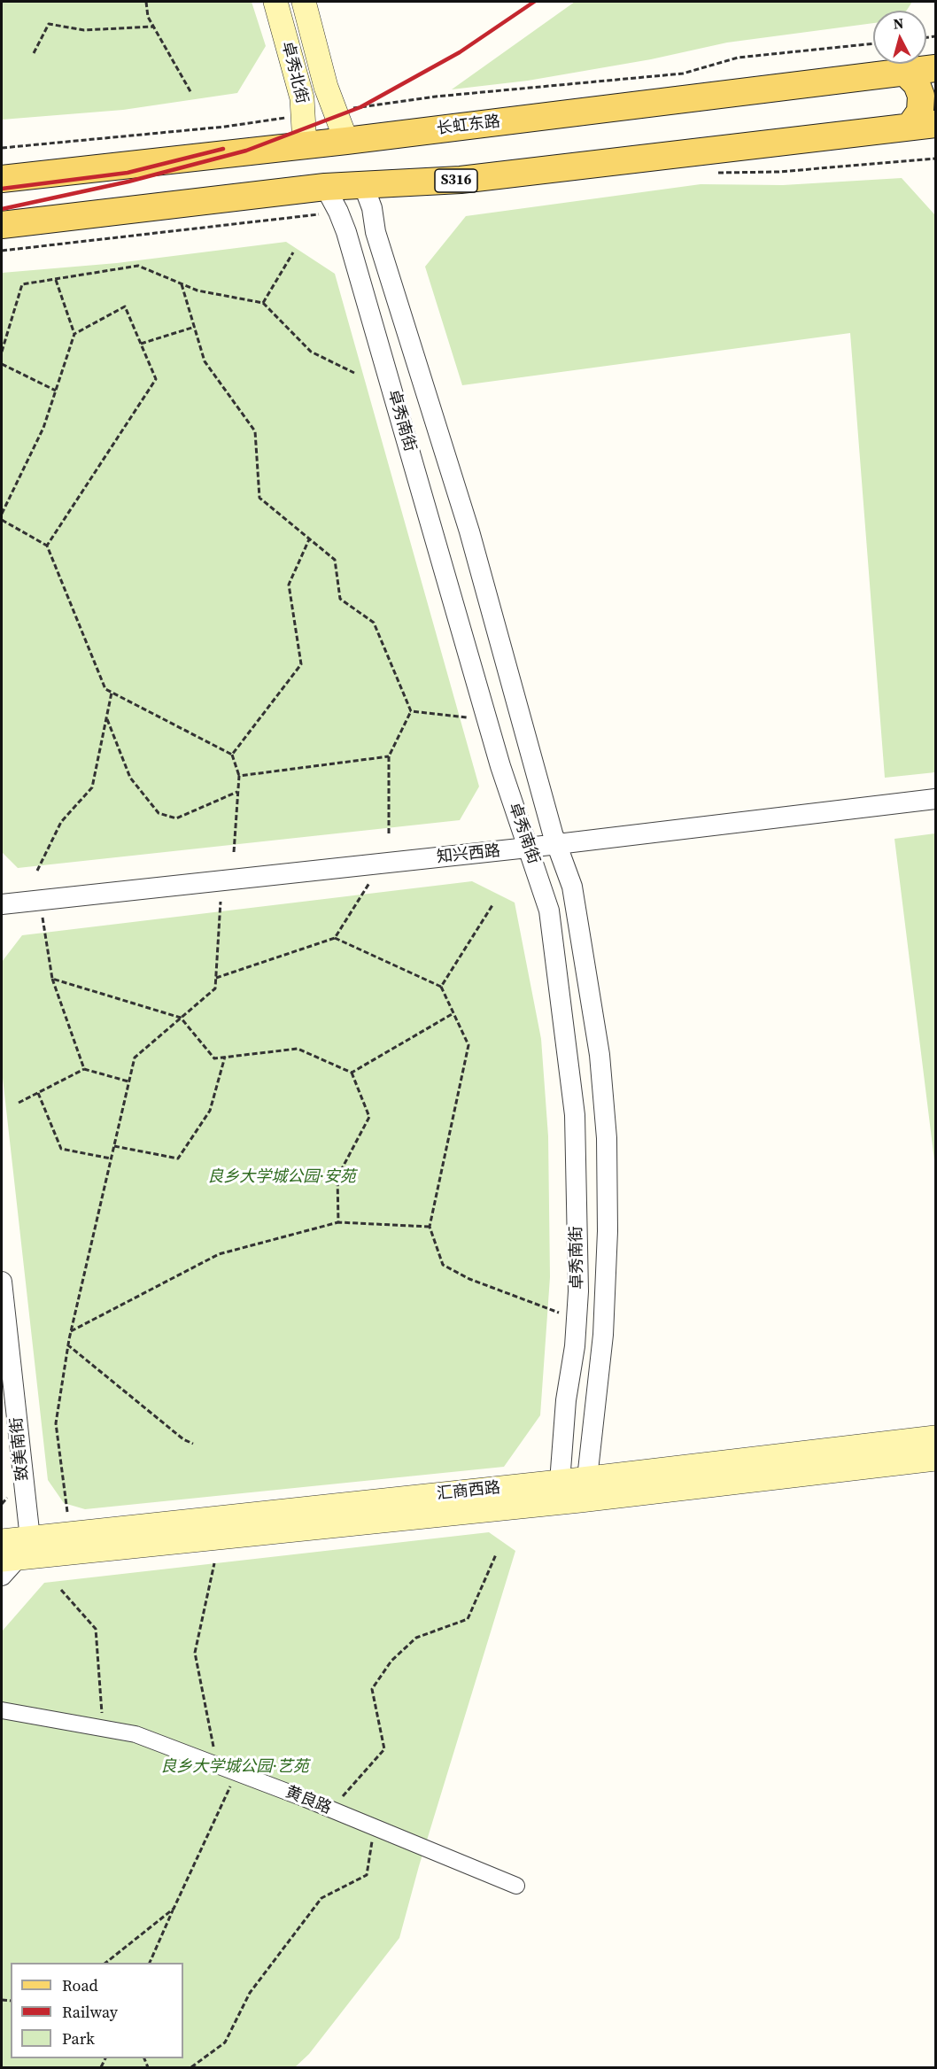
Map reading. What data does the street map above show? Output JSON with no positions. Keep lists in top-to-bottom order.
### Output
{
  "streets": {
    "main road": [
      "卓秀北街",
      "长虹东路",
      "S316",
      "汇商西路"
    ],
    "street": [
      "卓秀南街",
      "知兴西路",
      "致美南街",
      "黄良路"
    ]
  },
  "crossings": [
    ["卓秀北街", "长虹东路"],
    ["S316", "卓秀南街"],
    ["卓秀南街", "知兴西路"],
    ["卓秀南街", "汇商西路"],
    ["致美南街", "汇商西路"]
  ],
  "parks": ["良乡大学城公园·安苑", "良乡大学城公园·艺苑"],
  "legend": ["Road", "Railway", "Park"],
  "north": "top"
}
